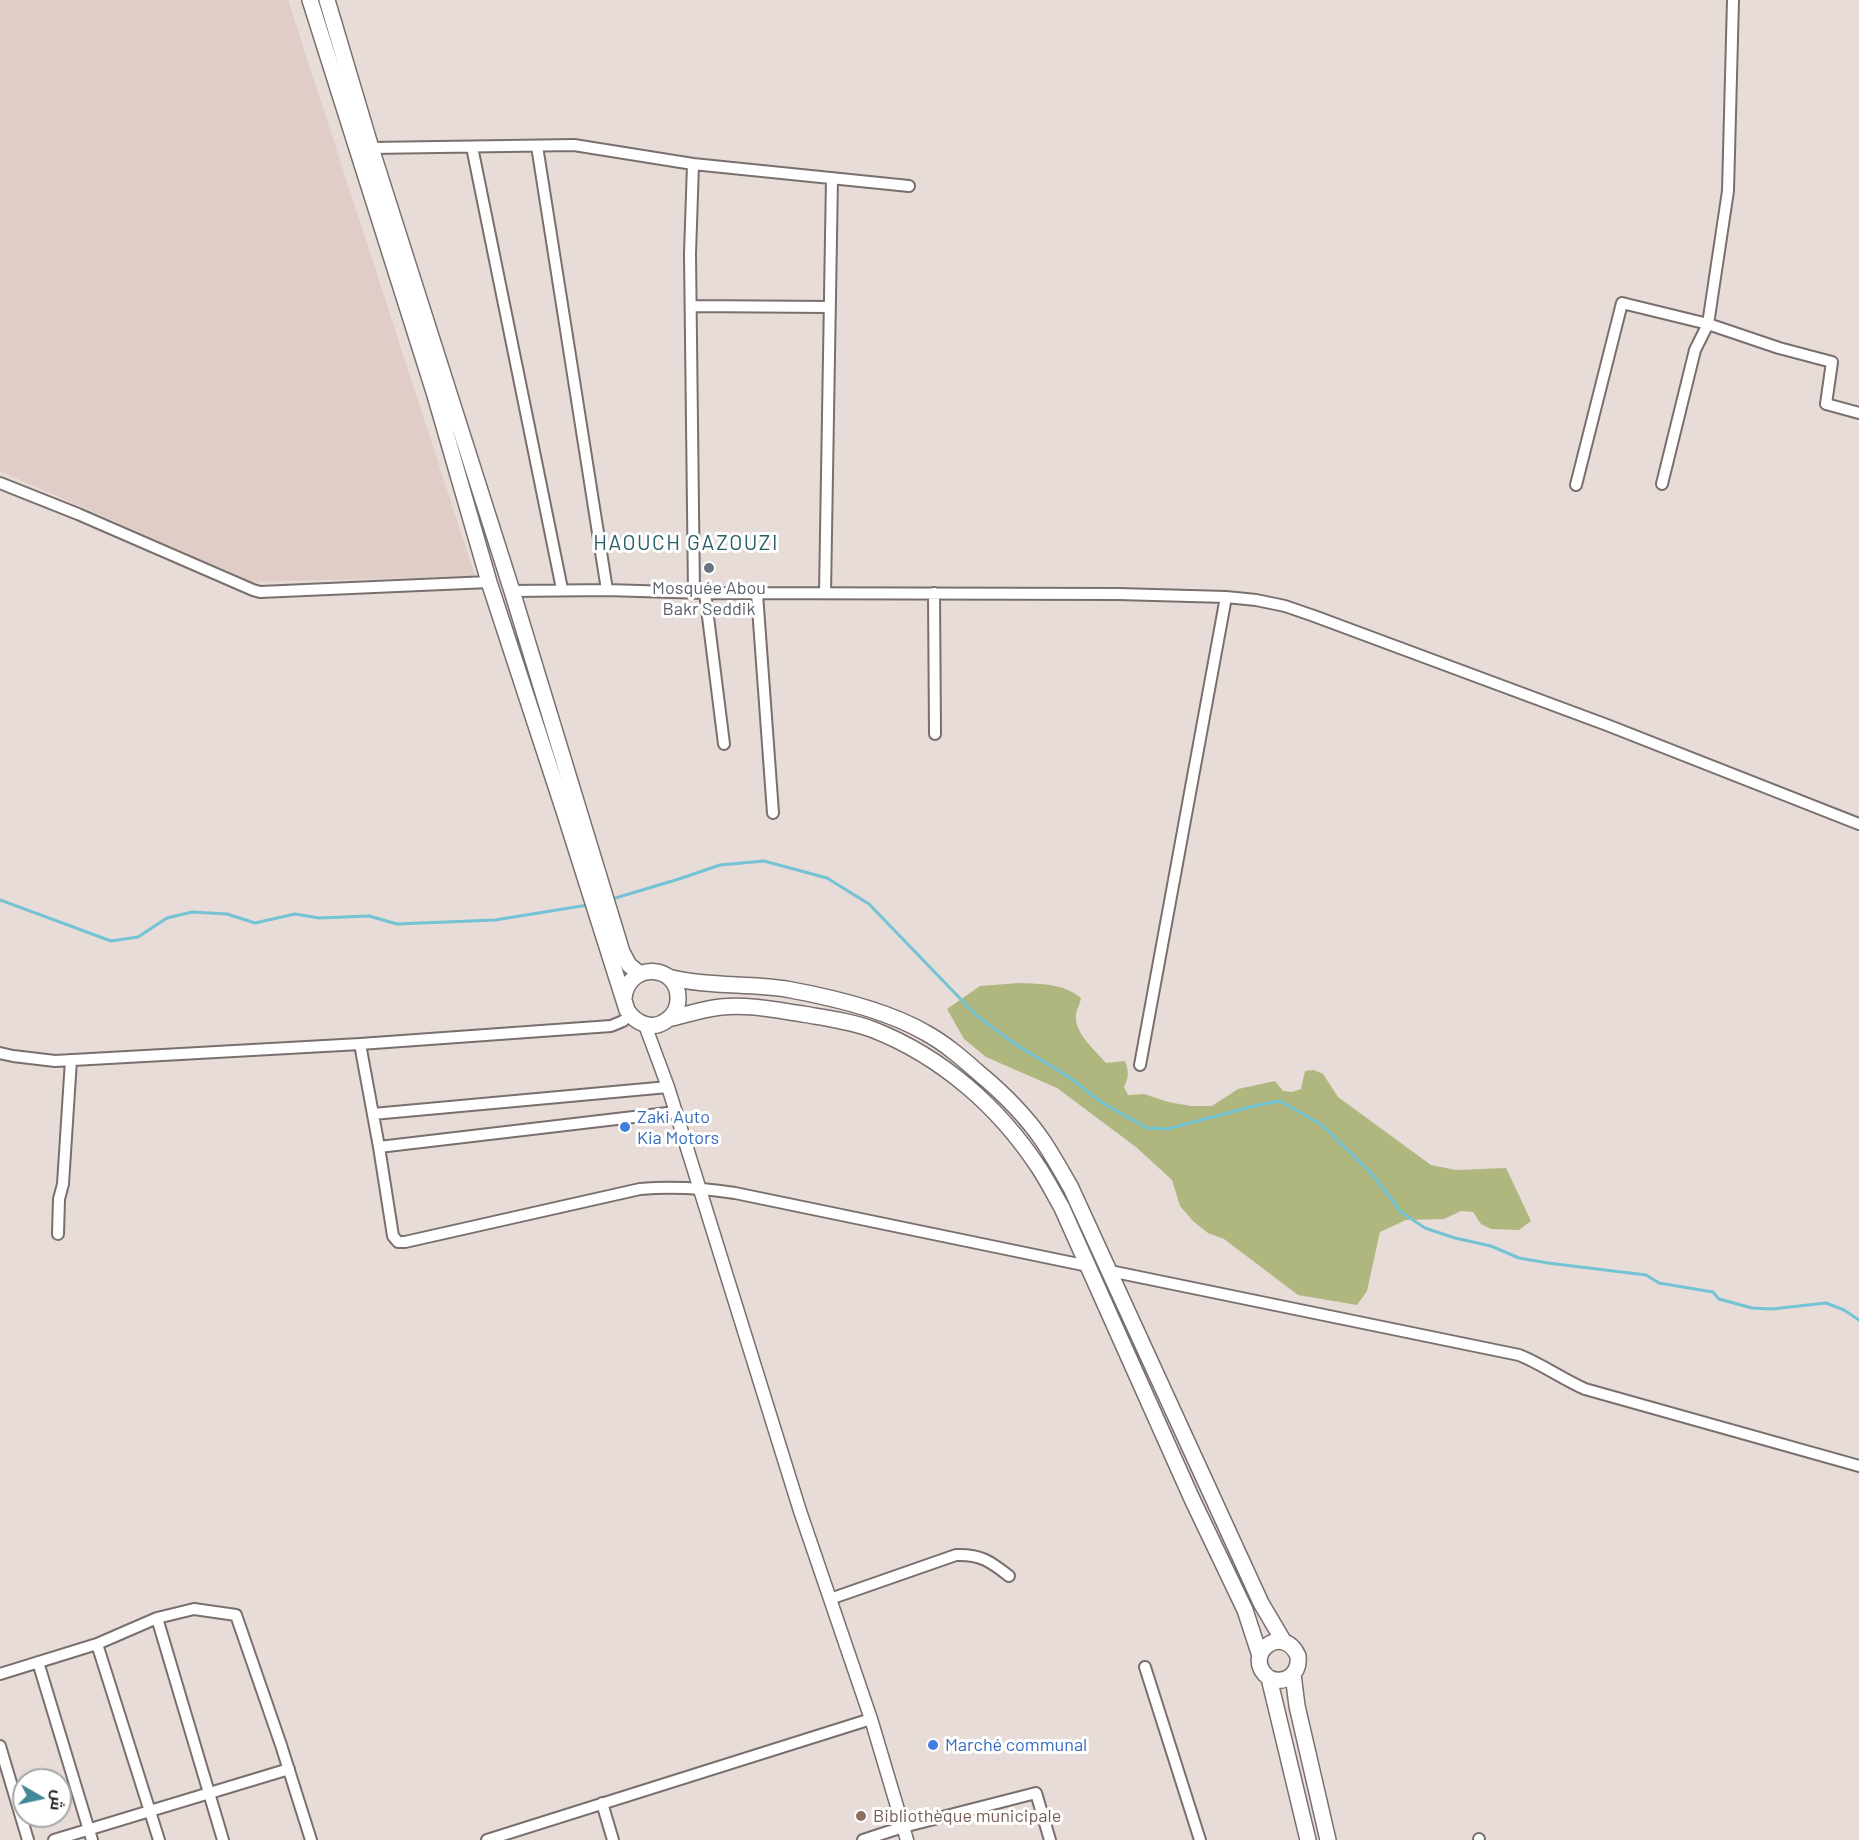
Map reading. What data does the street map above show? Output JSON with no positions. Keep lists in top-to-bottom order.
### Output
{
  "districts": ["HAOUCH GAZOUZI"],
  "places": [
    "Mosquée Abou Bakr Seddik",
    "Zaki Auto Kia Motors",
    "Marché communal",
    "Bibliothèque municipale"
  ],
  "north": "right"
}
